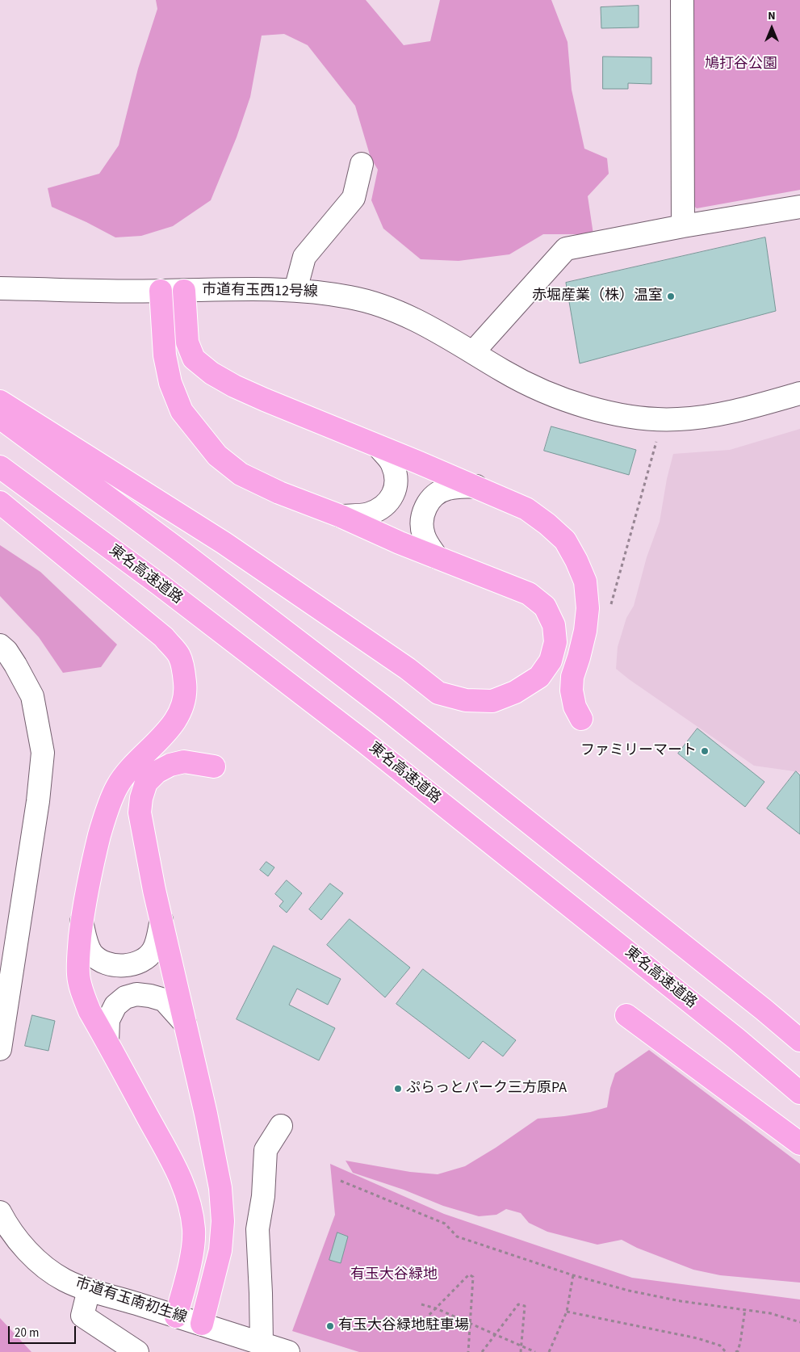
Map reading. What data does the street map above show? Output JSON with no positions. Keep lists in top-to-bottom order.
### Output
{
  "streets": {
    "highway": ["東名高速道路"],
    "street": ["市道有玉西12号線", "市道有玉南初生線"]
  },
  "parks": ["鳩打谷公園", "有玉大谷緑地"],
  "places": [
    "赤堀産業（株）温室",
    "ファミリーマート",
    "ぷらっとパーク三方原PA",
    "有玉大谷緑地駐車場"
  ],
  "scale_bar": "20 m",
  "north": "top"
}
